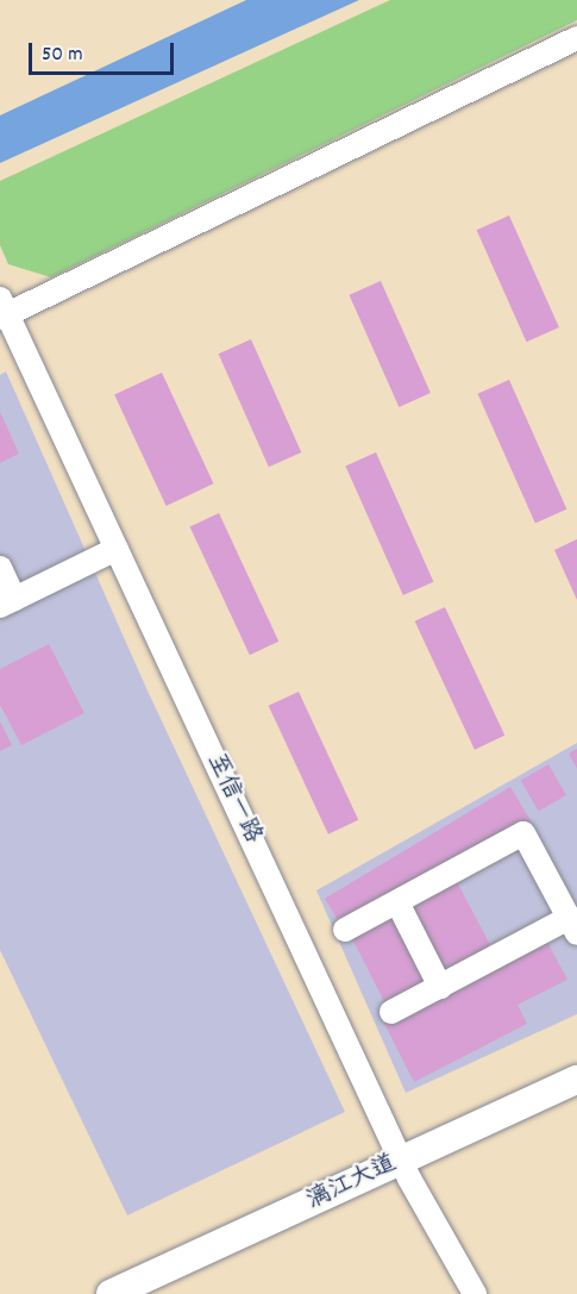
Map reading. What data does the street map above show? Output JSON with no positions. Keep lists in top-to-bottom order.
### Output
{
  "streets": {
    "main road": ["漓江大道"],
    "street": ["至信一路"]
  },
  "crossings": [
    ["至信一路", "漓江大道"]
  ],
  "scale_bar": "50 m"
}
